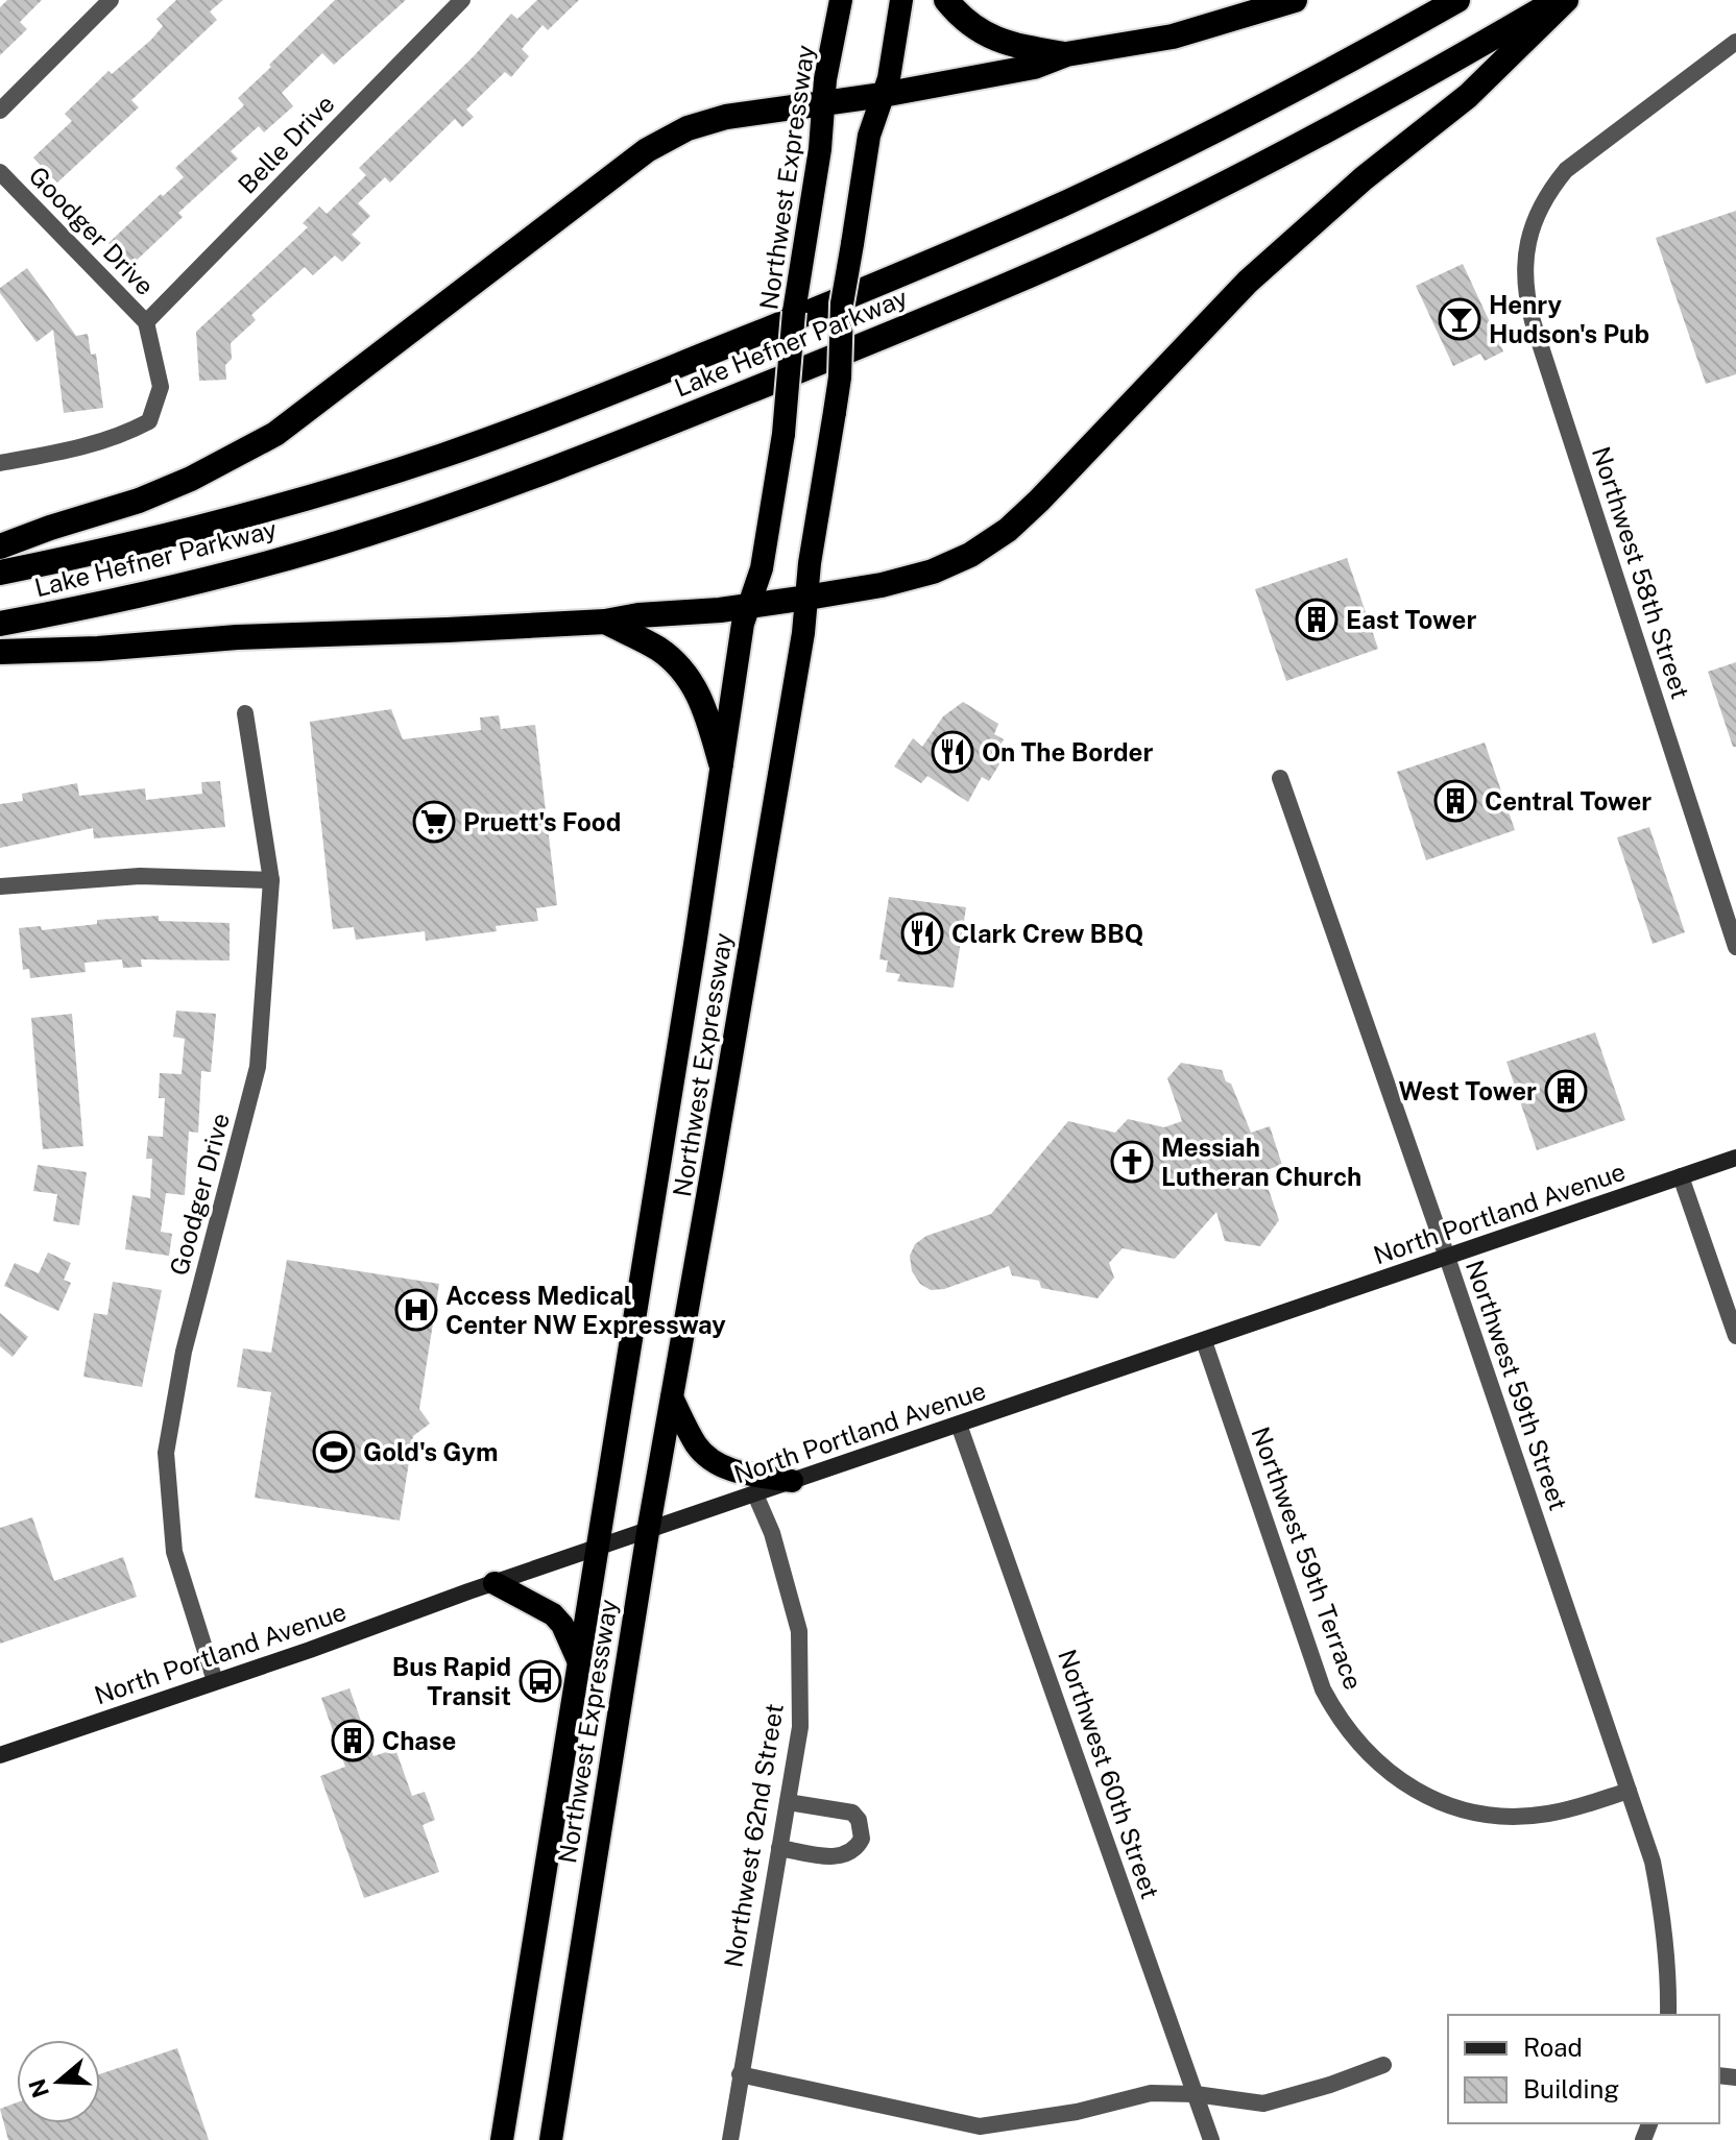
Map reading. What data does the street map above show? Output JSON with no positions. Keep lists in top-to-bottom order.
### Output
{
  "streets": {
    "highway": ["Northwest Expressway", "Lake Hefner Parkway"],
    "main road": ["North Portland Avenue"],
    "street": [
      "Belle Drive",
      "Goodger Drive",
      "Northwest 58th Street",
      "Northwest 59th Street",
      "Northwest 59th Terrace",
      "Northwest 60th Street",
      "Northwest 62nd Street"
    ]
  },
  "crossings": [
    ["Belle Drive", "Goodger Drive"],
    ["Northwest Expressway", "North Portland Avenue"],
    ["Goodger Drive", "North Portland Avenue"],
    ["North Portland Avenue", "Northwest 59th Street"],
    ["North Portland Avenue", "Northwest 59th Terrace"],
    ["North Portland Avenue", "Northwest 60th Street"],
    ["North Portland Avenue", "Northwest 62nd Street"],
    ["Northwest 59th Street", "Northwest 59th Terrace"]
  ],
  "places": {
    "bar": ["Henry Hudson's Pub"],
    "building": [
      "East Tower",
      "Central Tower",
      "West Tower",
      "Chase"
    ],
    "restaurant": ["On The Border", "Clark Crew BBQ"],
    "supermarket": ["Pruett's Food"],
    "church": ["Messiah Lutheran Church"],
    "hospital": ["Access Medical Center NW Expressway"],
    "sports": ["Gold's Gym"],
    "bus stop": ["Bus Rapid Transit"]
  },
  "legend": ["Road", "Building"],
  "north": "left"
}
